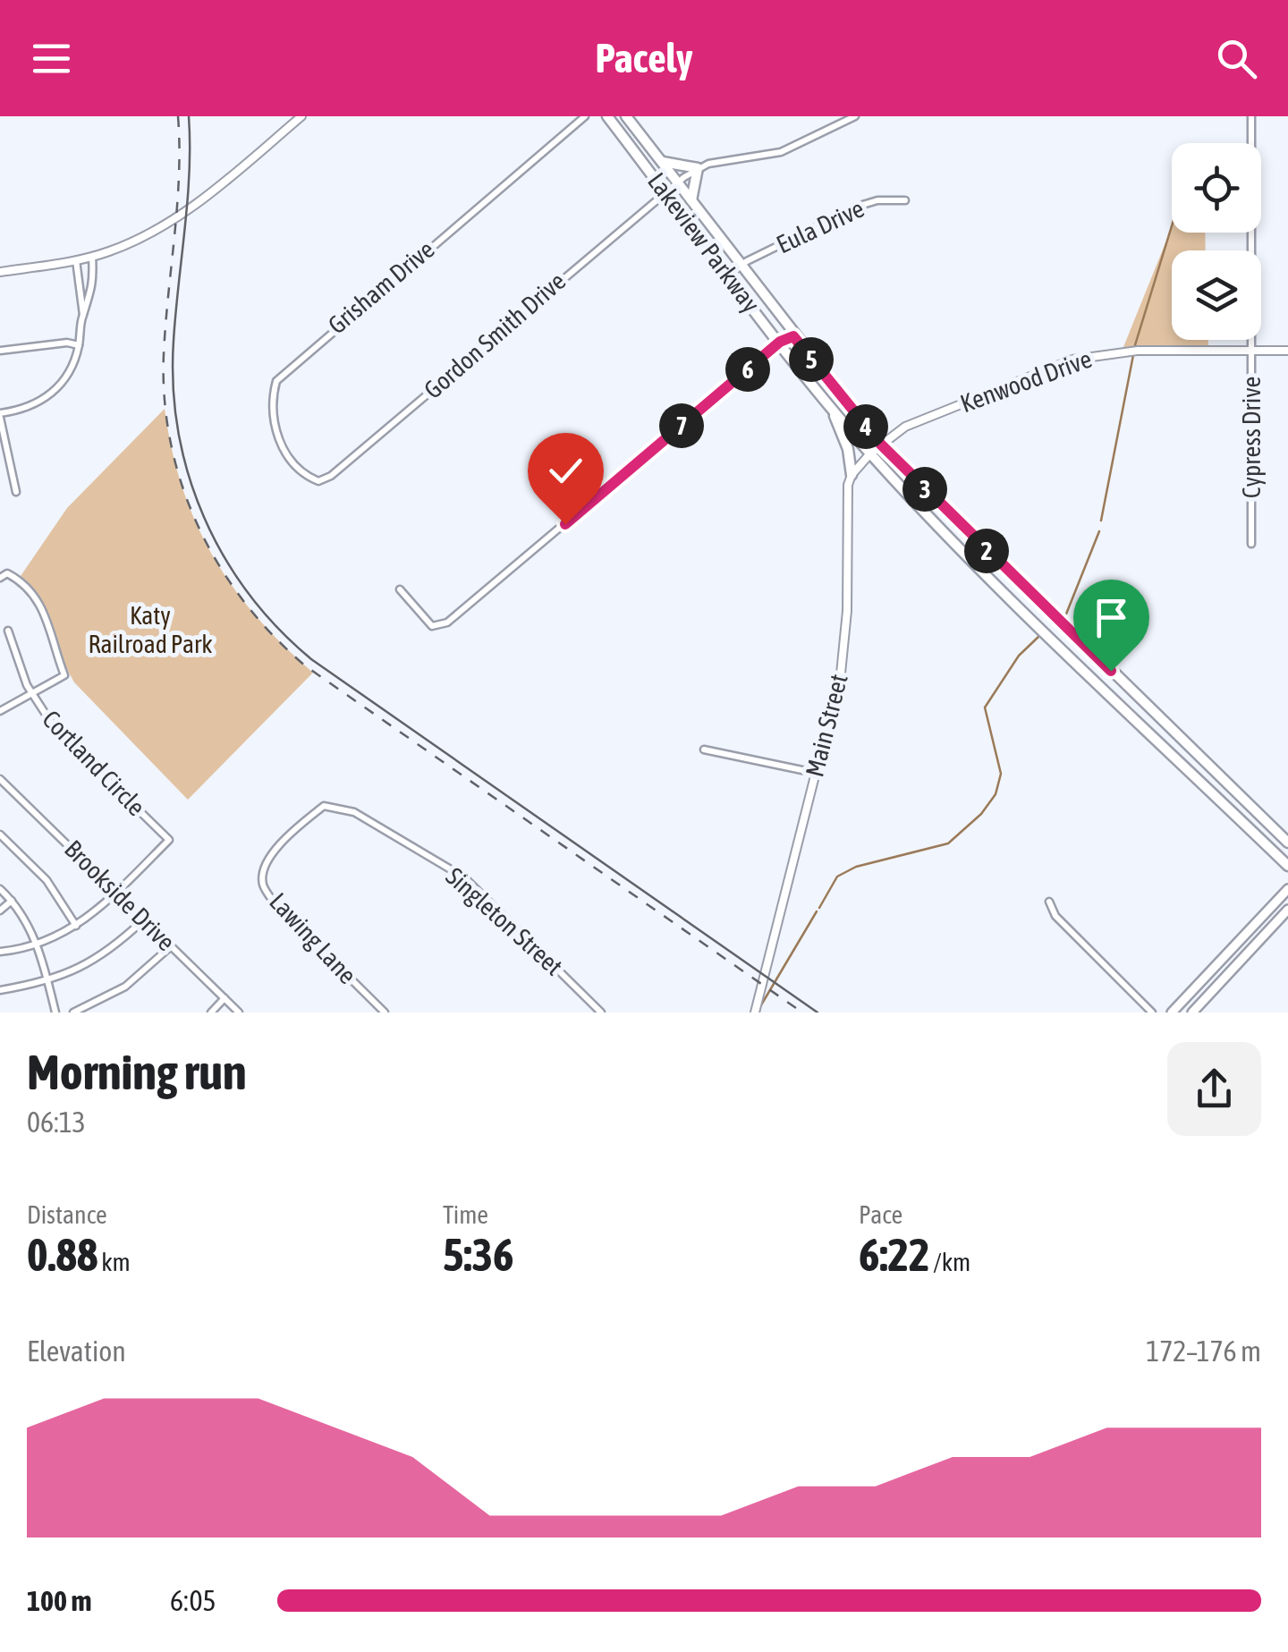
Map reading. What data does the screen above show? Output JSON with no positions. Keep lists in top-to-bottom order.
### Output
{
  "streets": {
    "main road": ["Lakeview Parkway"],
    "street": [
      "Eula Drive",
      "Grisham Drive",
      "Gordon Smith Drive",
      "Kenwood Drive",
      "Cypress Drive",
      "Main Street",
      "Cortland Circle",
      "Brookside Drive",
      "Singleton Street",
      "Lawing Lane"
    ]
  },
  "crossings": [
    ["Eula Drive", "Lakeview Parkway"],
    ["Lakeview Parkway", "Gordon Smith Drive"],
    ["Lakeview Parkway", "Kenwood Drive"],
    ["Grisham Drive", "Gordon Smith Drive"],
    ["Kenwood Drive", "Cypress Drive"],
    ["Cortland Circle", "Brookside Drive"],
    ["Singleton Street", "Lawing Lane"]
  ],
  "parks": ["Katy Railroad Park"],
  "page": {
    "header": "Pacely",
    "pins": [
      "5",
      "6",
      "7",
      "4",
      "3",
      "2"
    ],
    "heading": ["Morning run", "06:13"],
    "stats": [
      ["Distance", "0.88 km"],
      ["Time", "5:36"],
      ["Pace", "6:22 /km"]
    ],
    "chart": ["Elevation", "172–176 m"],
    "list": [
      {
        "name": "100 m",
        "note": "6:05"
      }
    ]
  }
}
